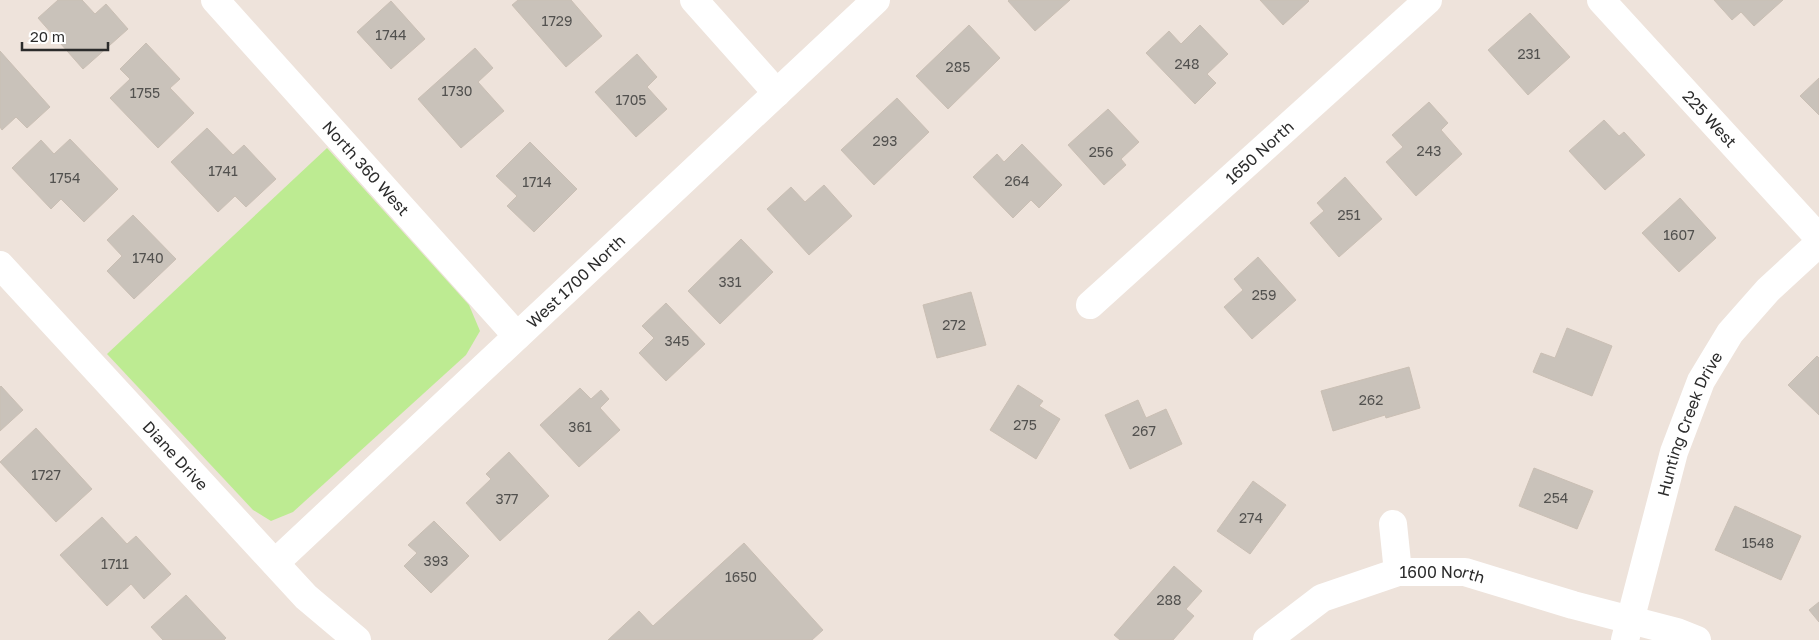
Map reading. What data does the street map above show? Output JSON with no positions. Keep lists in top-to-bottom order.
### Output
{
  "streets": {
    "street": [
      "225 West",
      "1650 North",
      "North 360 West",
      "West 1700 North",
      "Hunting Creek Drive",
      "Diane Drive",
      "1600 North"
    ]
  },
  "crossings": [
    ["North 360 West", "West 1700 North"],
    ["West 1700 North", "Diane Drive"],
    ["Hunting Creek Drive", "1600 North"]
  ],
  "house_numbers": [
    "1729",
    "1744",
    "231",
    "248",
    "285",
    "1730",
    "1755",
    "1705",
    "293",
    "243",
    "256",
    "1741",
    "1754",
    "264",
    "1714",
    "251",
    "1607",
    "1740",
    "331",
    "259",
    "272",
    "345",
    "262",
    "275",
    "361",
    "267",
    "1727",
    "254",
    "377",
    "274",
    "1548",
    "393",
    "1711",
    "1650",
    "288"
  ],
  "scale_bar": "20 m"
}
